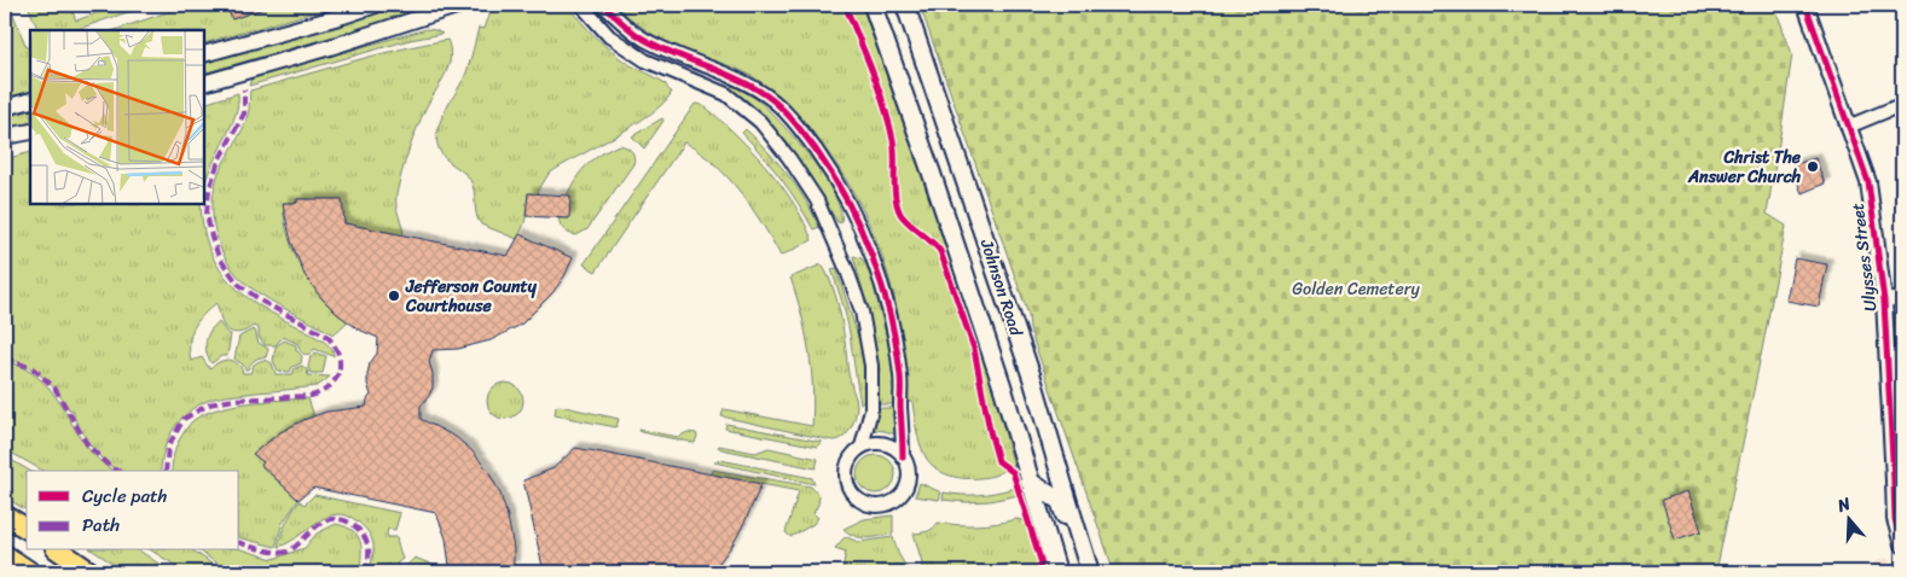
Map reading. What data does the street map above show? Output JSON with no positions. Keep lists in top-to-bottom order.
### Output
{
  "streets": {
    "main road": ["Johnson Road"],
    "street": ["Ulysses Street"]
  },
  "parks": ["Golden Cemetery"],
  "places": ["Christ The Answer Church", "Jefferson County Courthouse"],
  "legend": ["Cycle path", "Path"],
  "north": "top"
}
